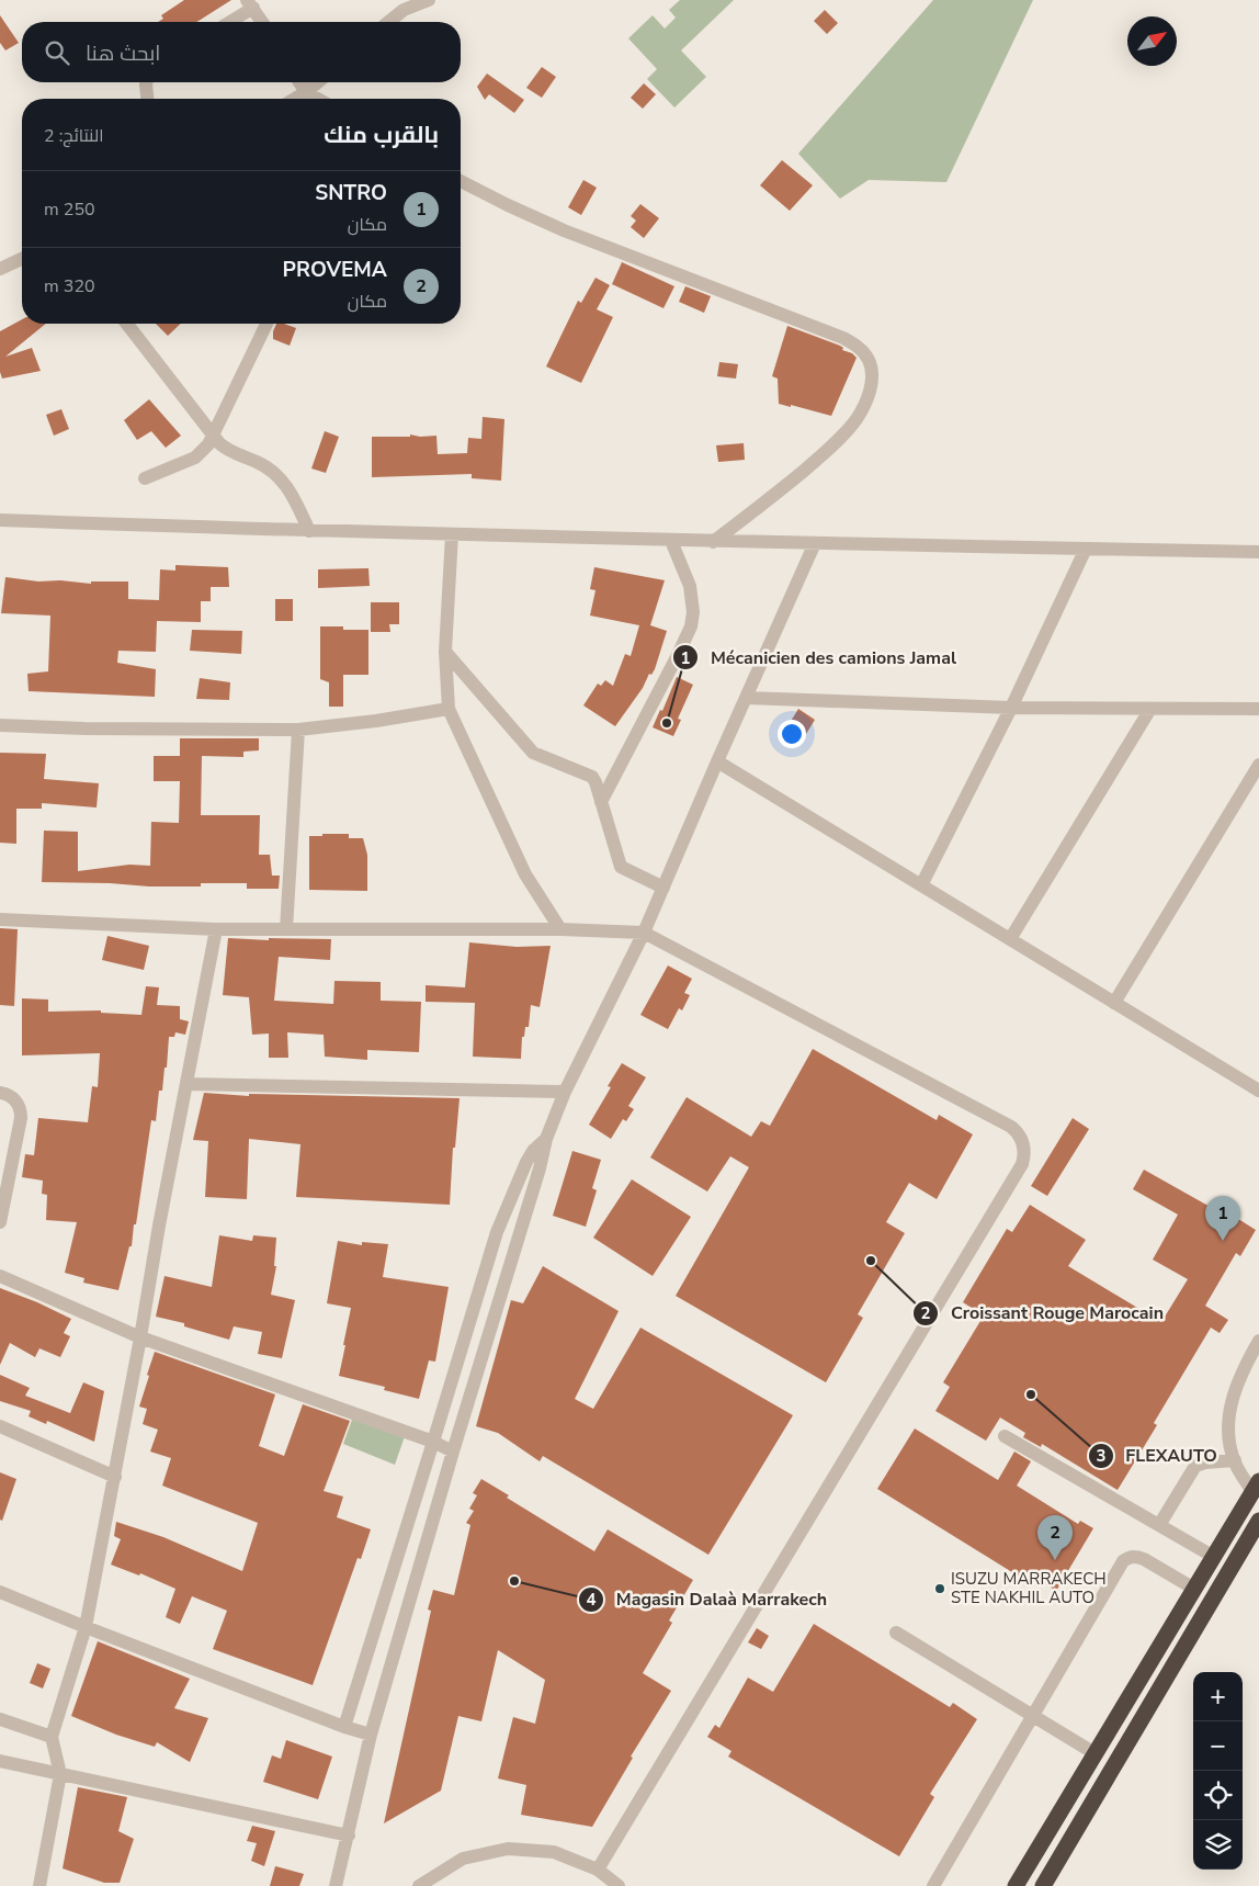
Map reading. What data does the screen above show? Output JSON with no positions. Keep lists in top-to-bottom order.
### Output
{
  "places": [
    "Mécanicien des camions Jamal",
    "Croissant Rouge Marocain",
    "FLEXAUTO",
    "Magasin Dalaà Marrakech",
    "ISUZU MARRAKECH STE NAKHIL AUTO"
  ],
  "north": "top right",
  "page": {
    "search": "ابحث هنا",
    "heading": ["بالقرب منك", "النتائج: 2"],
    "list": [
      {
        "mark": "1",
        "name": "SNTRO",
        "note": "مكان",
        "value": "250 m"
      },
      {
        "mark": "2",
        "name": "PROVEMA",
        "note": "مكان",
        "value": "320 m"
      }
    ],
    "pins": ["1", "2"],
    "map_buttons": ["+", "−"]
  }
}
